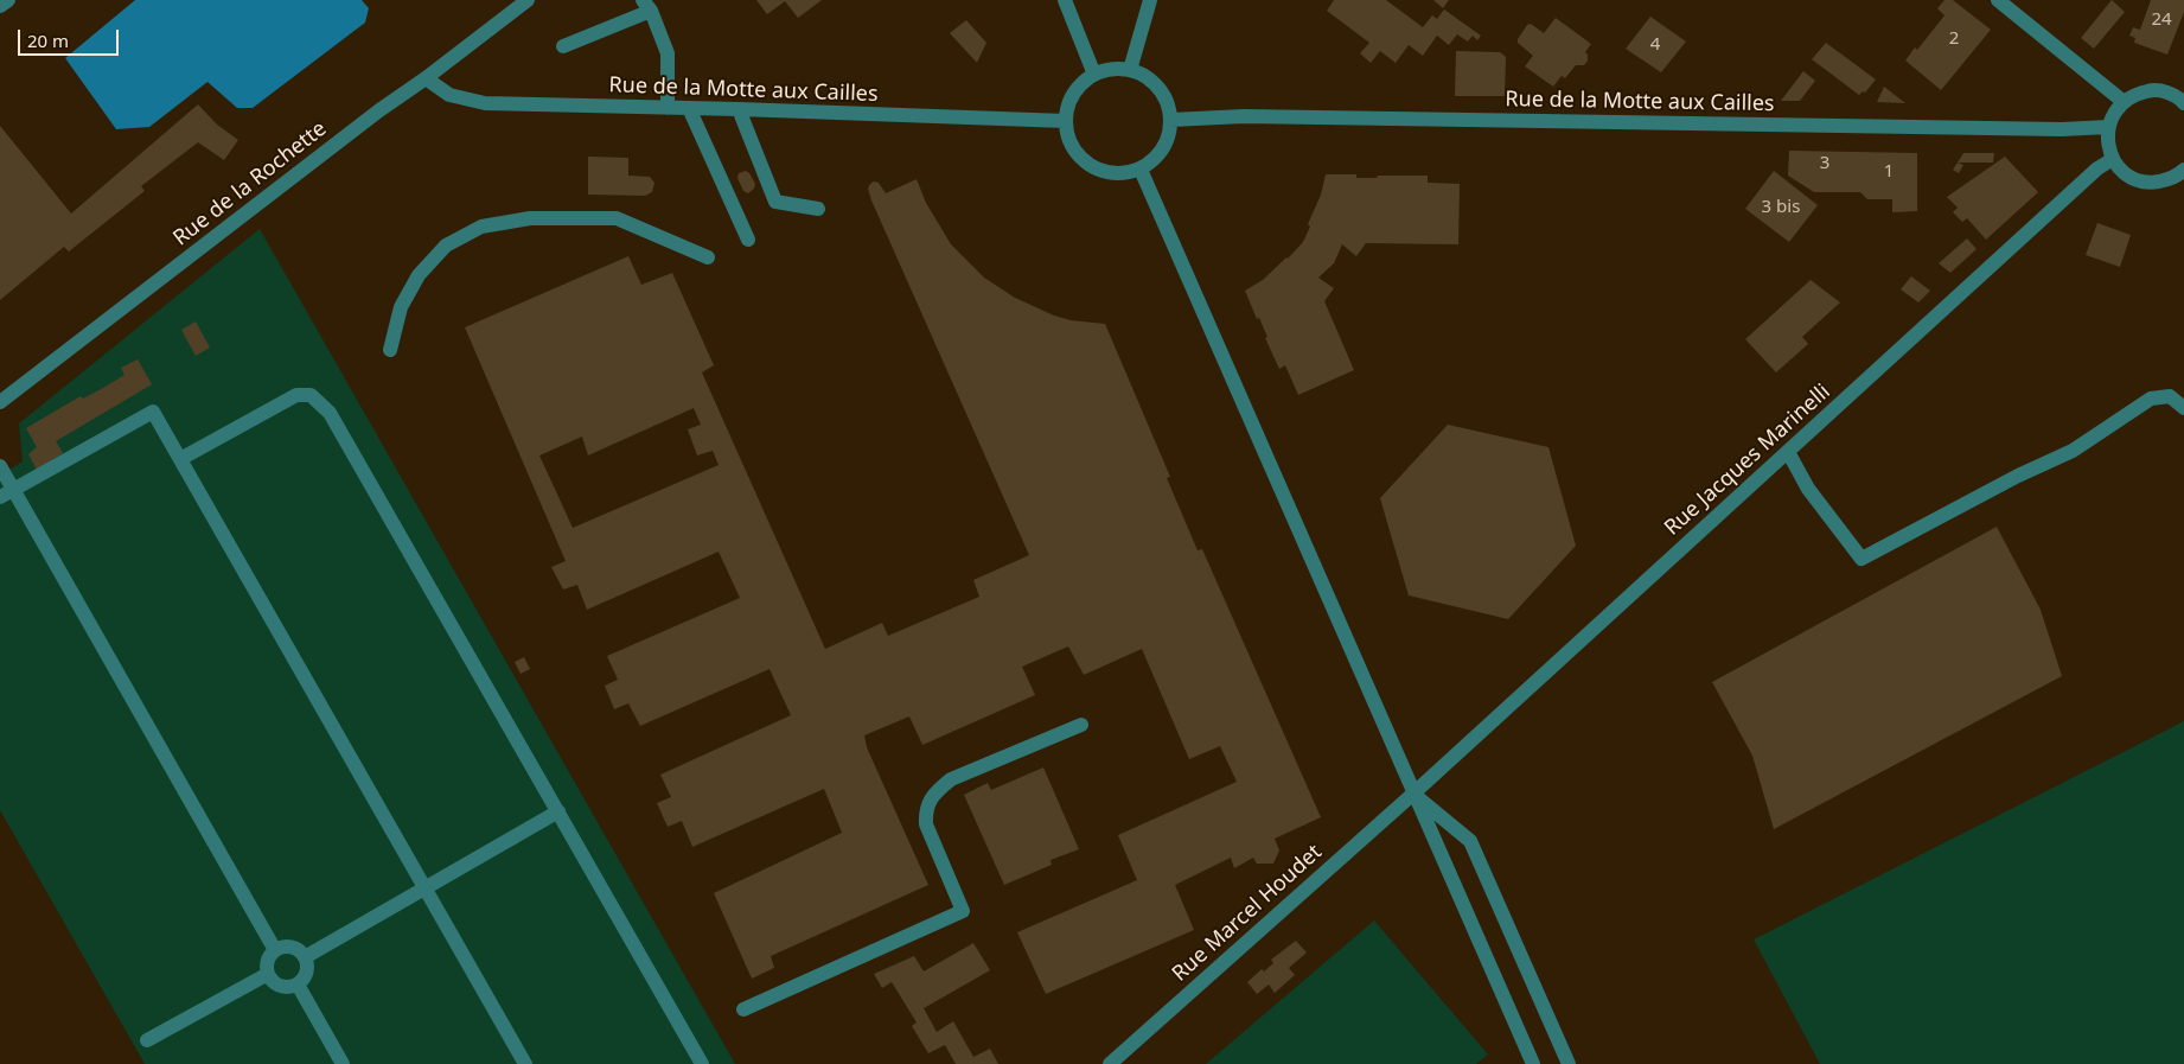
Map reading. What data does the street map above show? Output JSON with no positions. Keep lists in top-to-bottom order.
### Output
{
  "streets": {
    "street": [
      "Rue de la Motte aux Cailles",
      "Rue de la Rochette",
      "Rue Jacques Marinelli",
      "Rue Marcel Houdet"
    ]
  },
  "crossings": [
    ["Rue de la Motte aux Cailles", "Rue de la Rochette"],
    ["Rue Jacques Marinelli", "Rue Marcel Houdet"]
  ],
  "house_numbers": [
    "24",
    "2",
    "4",
    "3",
    "1",
    "3 bis"
  ],
  "scale_bar": "20 m"
}
